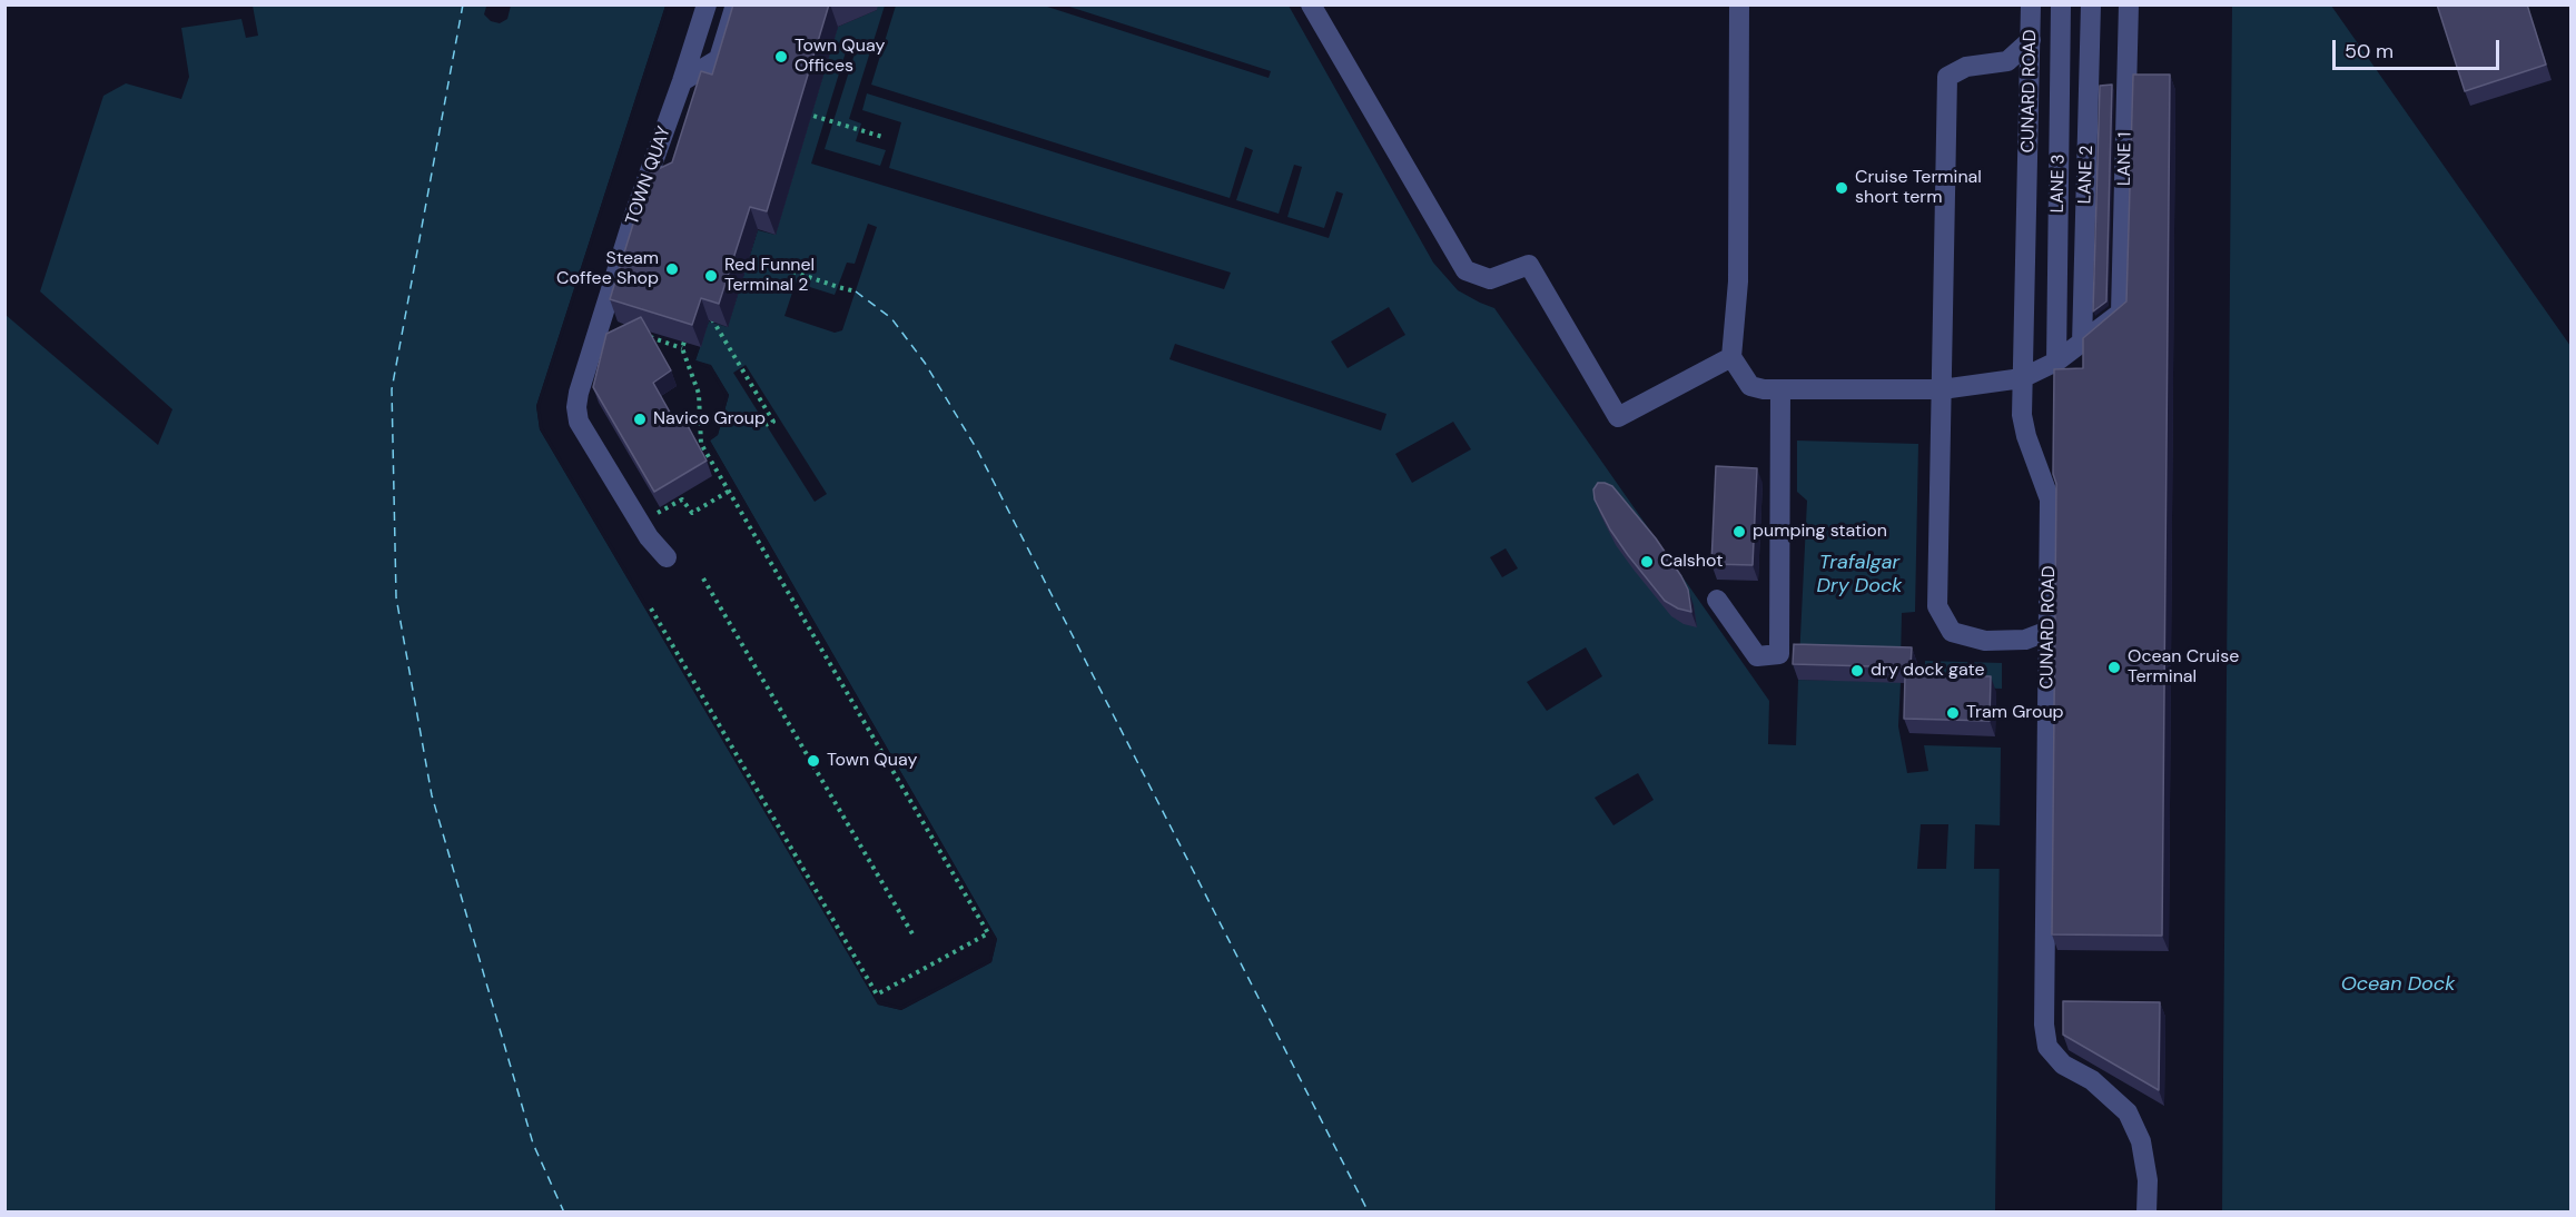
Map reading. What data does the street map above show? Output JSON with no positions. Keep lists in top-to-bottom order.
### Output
{
  "streets": {
    "street": [
      "CUNARD ROAD",
      "LANE 1",
      "LANE 2",
      "TOWN QUAY",
      "LANE 3"
    ]
  },
  "crossings": [
    ["LANE 1", "LANE 2"]
  ],
  "water": ["Trafalgar Dry Dock", "Ocean Dock"],
  "places": [
    "Town Quay Offices",
    "Cruise Terminal short term",
    "Steam Coffee Shop",
    "Red Funnel Terminal 2",
    "Navico Group",
    "pumping station",
    "Calshot",
    "Ocean Cruise Terminal",
    "dry dock gate",
    "Tram Group",
    "Town Quay"
  ],
  "scale_bar": "50 m"
}
